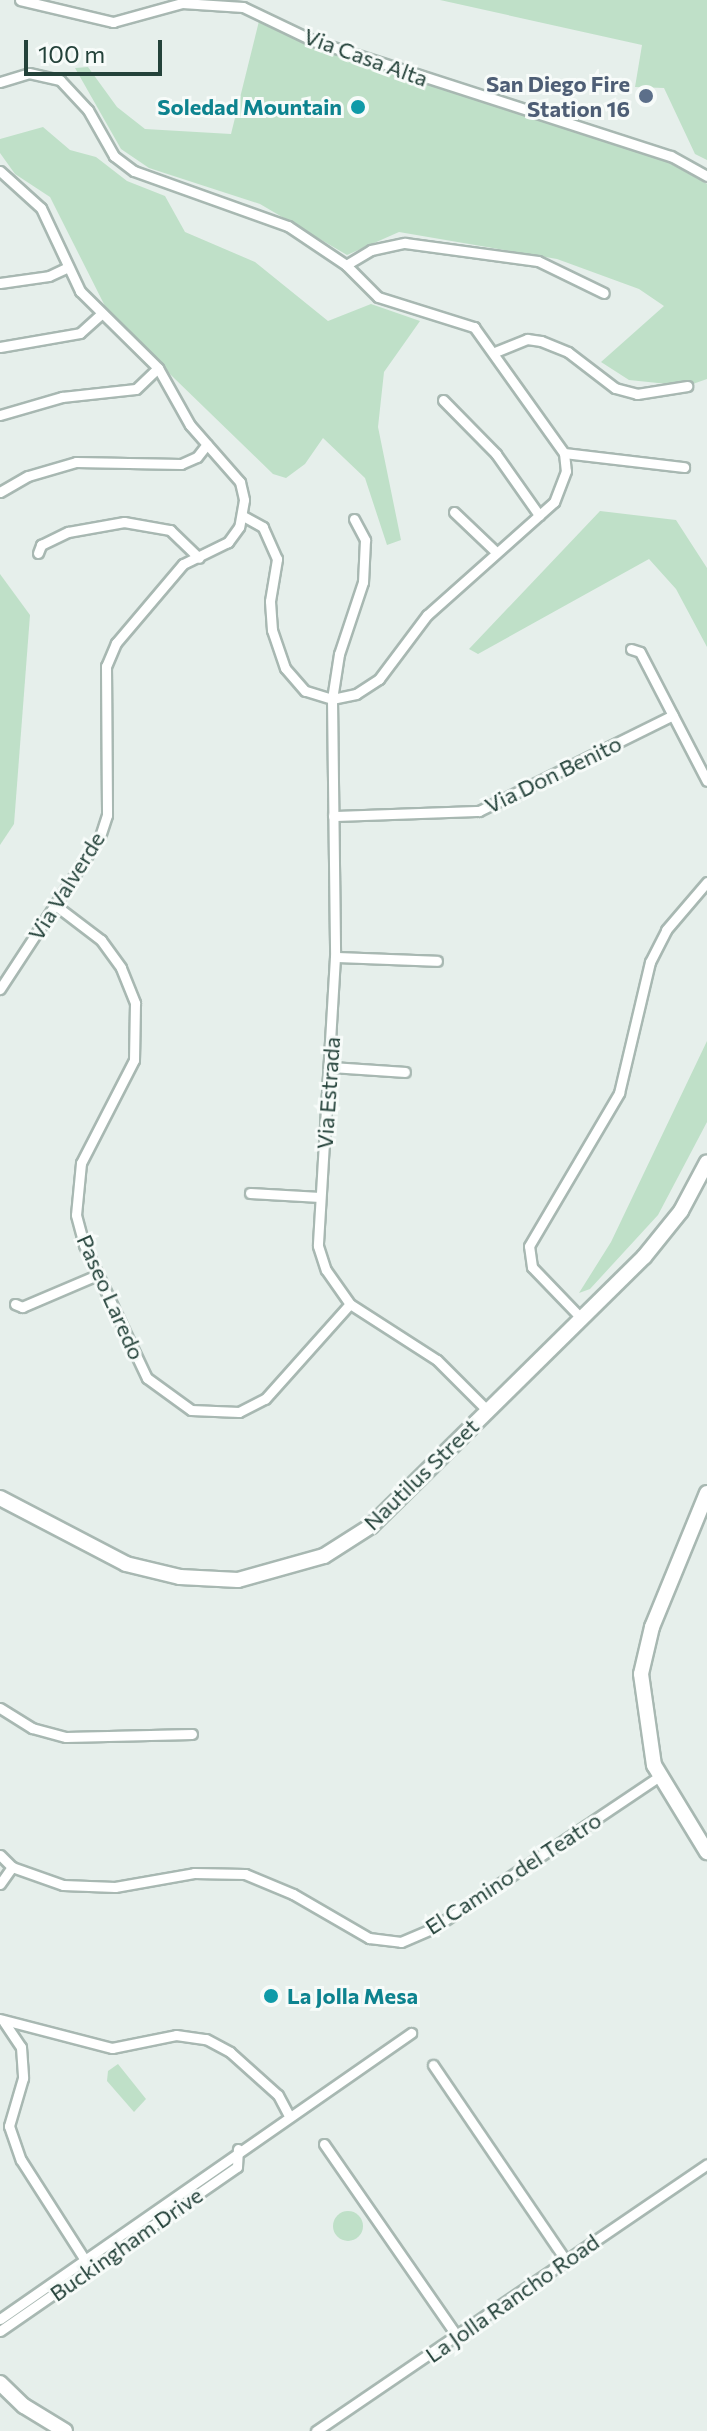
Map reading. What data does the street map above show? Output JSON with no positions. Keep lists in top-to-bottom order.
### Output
{
  "streets": {
    "main road": ["Nautilus Street"],
    "street": [
      "Via Casa Alta",
      "Via Don Benito",
      "Via Valverde",
      "Via Estrada",
      "Paseo Laredo",
      "El Camino del Teatro",
      "Buckingham Drive",
      "La Jolla Rancho Road"
    ]
  },
  "crossings": [
    ["Via Don Benito", "Via Estrada"],
    ["Via Valverde", "Paseo Laredo"],
    ["Via Estrada", "Paseo Laredo"],
    ["Via Estrada", "Nautilus Street"]
  ],
  "places": ["San Diego Fire Station 16", "Soledad Mountain", "La Jolla Mesa"],
  "scale_bar": "100 m"
}
